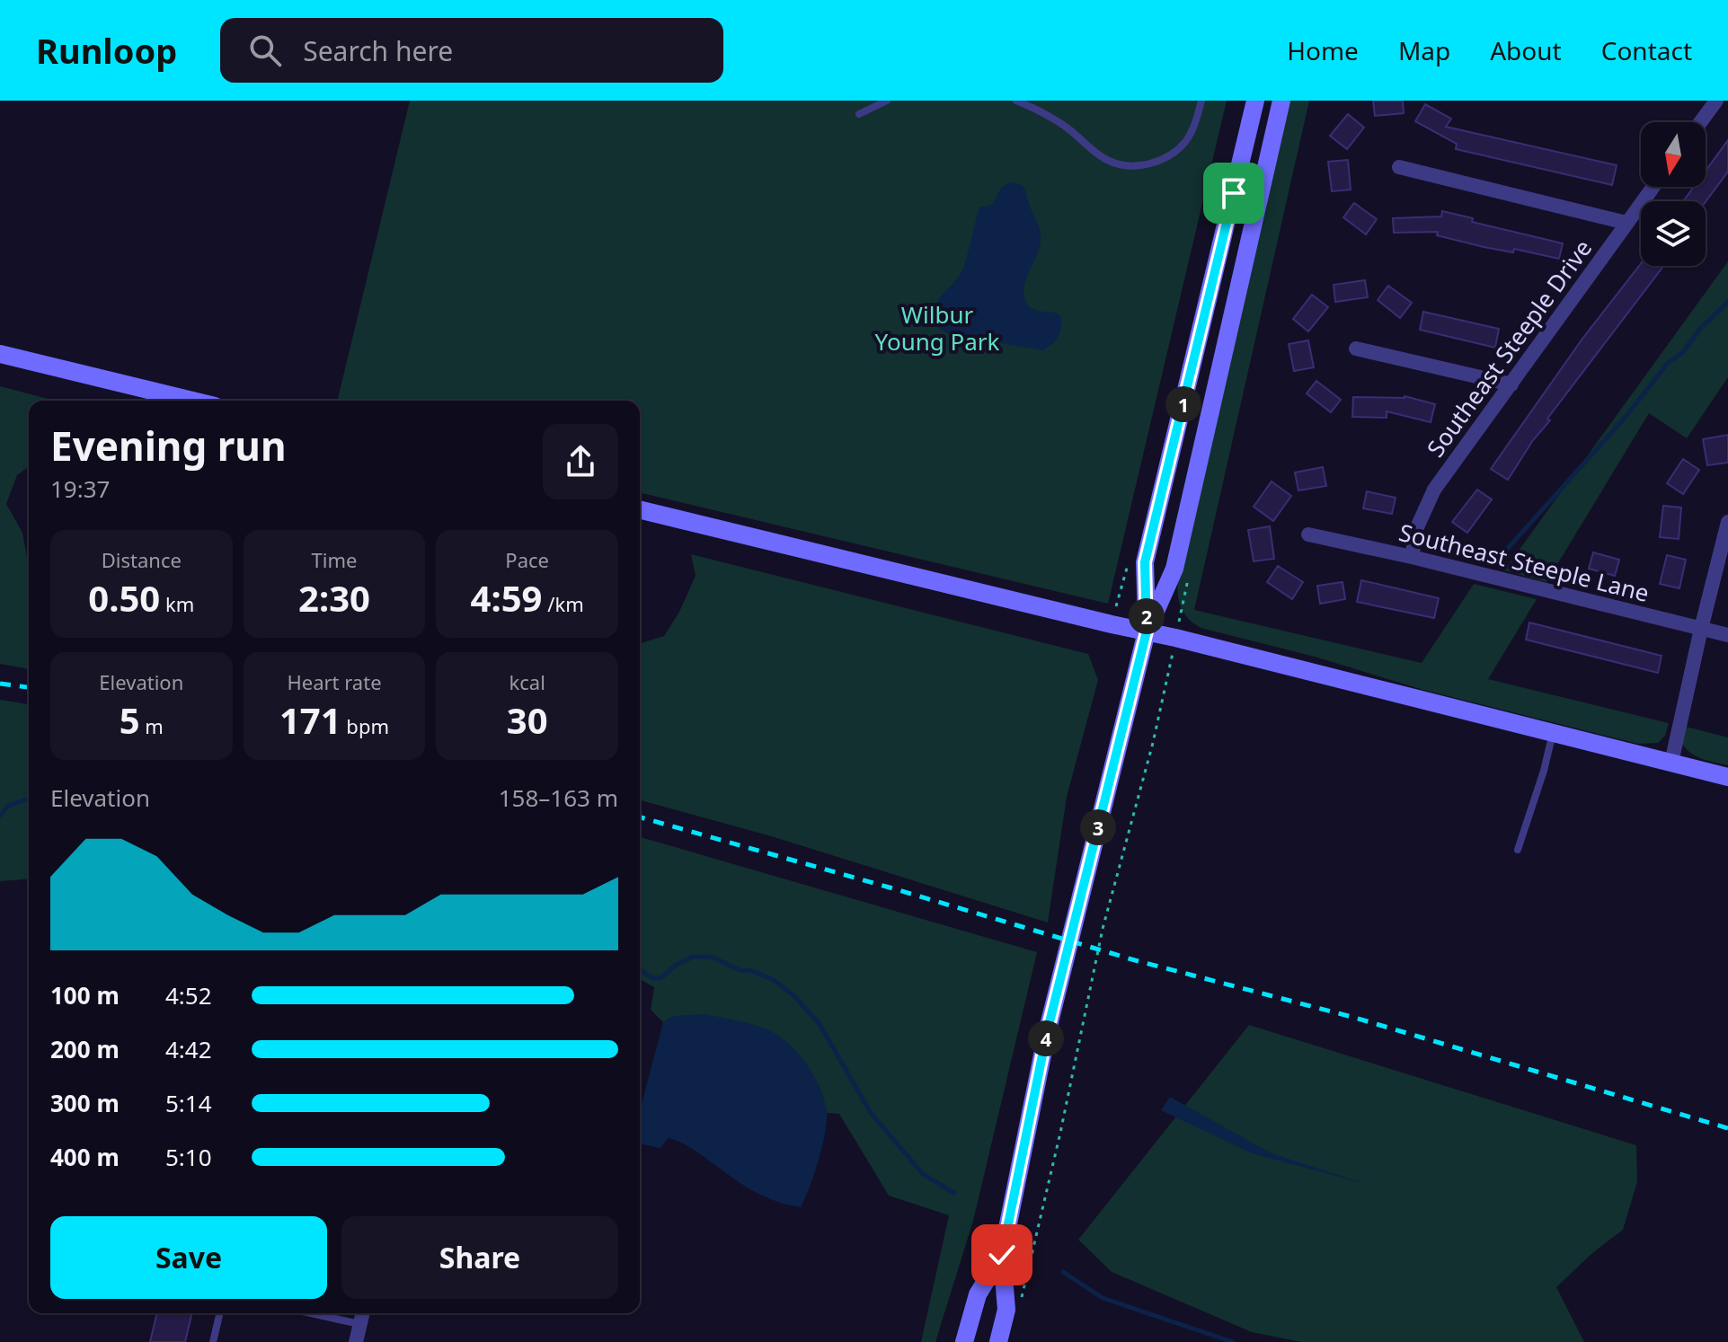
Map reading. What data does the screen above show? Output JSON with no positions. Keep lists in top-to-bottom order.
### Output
{
  "streets": {
    "street": ["Southeast Steeple Drive", "Southeast Steeple Lane"]
  },
  "crossings": [
    ["Southeast Steeple Drive", "Southeast Steeple Lane"]
  ],
  "parks": ["Wilbur Young Park"],
  "north": "bottom",
  "page": {
    "header": "Runloop",
    "search": "Search here",
    "nav": [
      "Home",
      "Map",
      "About",
      "Contact"
    ],
    "pins": [
      "1",
      "2",
      "3",
      "4"
    ],
    "heading": ["Evening run", "19:37"],
    "stats": [
      ["Distance", "0.50 km"],
      ["Time", "2:30"],
      ["Pace", "4:59 /km"],
      ["Elevation", "5 m"],
      ["Heart rate", "171 bpm"],
      ["kcal", "30"]
    ],
    "chart": ["Elevation", "158–163 m"],
    "list": [
      {
        "name": "100 m",
        "note": "4:52"
      },
      {
        "name": "200 m",
        "note": "4:42"
      },
      {
        "name": "300 m",
        "note": "5:14"
      },
      {
        "name": "400 m",
        "note": "5:10"
      }
    ],
    "buttons": ["Save", "Share"]
  }
}
